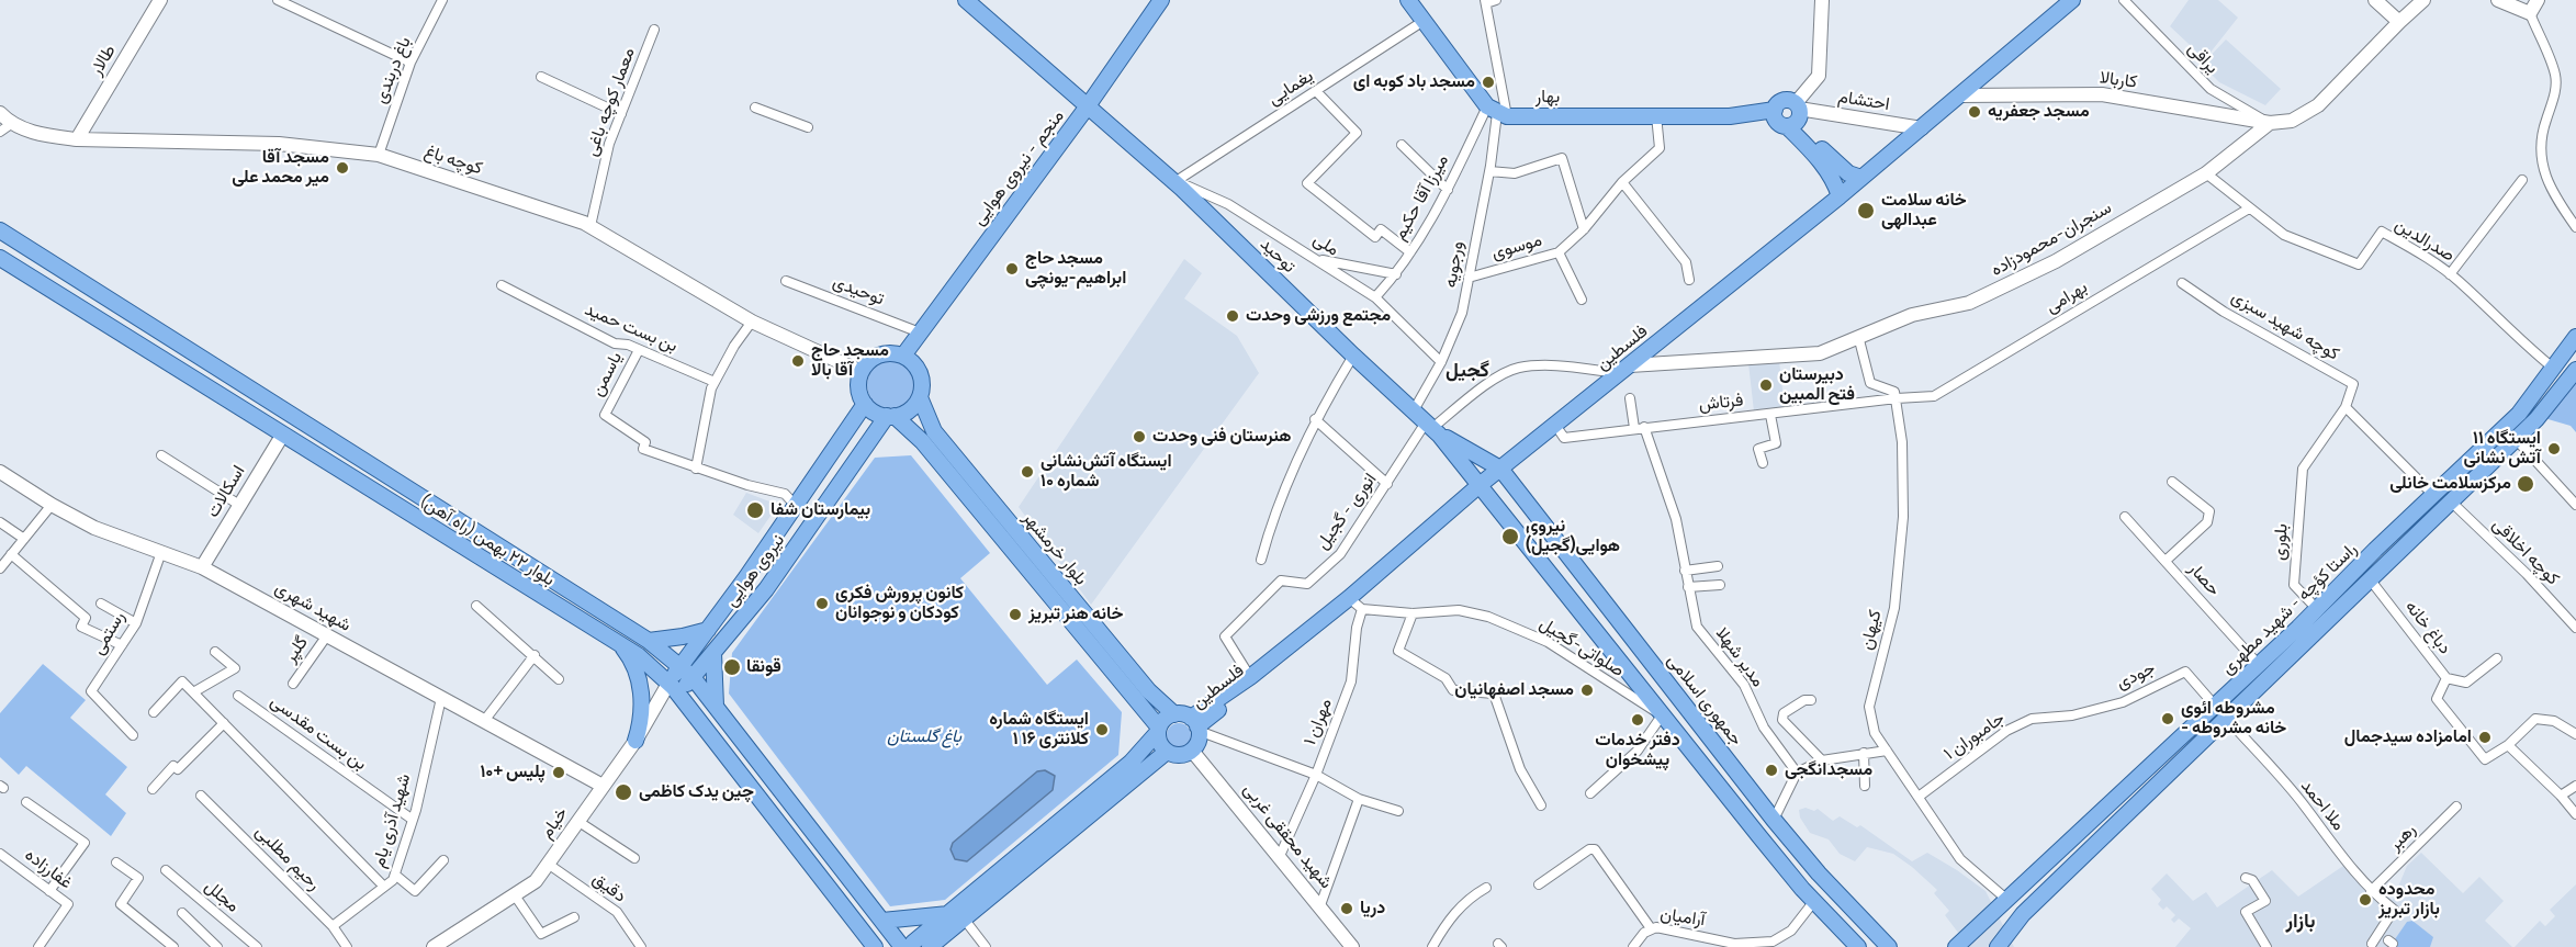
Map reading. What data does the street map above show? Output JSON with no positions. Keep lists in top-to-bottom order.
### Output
{
  "streets": {
    "main road": [
      "طالار",
      "کاربالا",
      "بهار",
      "احتشام",
      "کوچه باغ",
      "منجم - نیروی هوایی",
      "سنجران-محمودزاده",
      "توحید",
      "فلسطین",
      "اسکالات",
      "بلوار ۲۲ بهمن (راه آهن)",
      "بلوار خرمشهر",
      "نیروی هوایی",
      "شهید شهری",
      "راستا کؤچه - شهید مطهری",
      "جمهوری اسلامی",
      "خیام",
      "شهید محققی غربی"
    ],
    "street": [
      "یراقی",
      "باغ دربندی",
      "یغمایی",
      "معمار کوچه باغی",
      "میرزا آقا حکیم",
      "صدرالدین",
      "ملی",
      "موسوی",
      "ورجویه",
      "توحیدی",
      "بهرامی",
      "کوچه شهید سبزی",
      "بن بست حمید",
      "یاسمن",
      "فرتاش",
      "انوری - گجیل",
      "بلوری",
      "کوچه اخلاقی",
      "حصار",
      "دباغ خانه",
      "کیهان",
      "رستمی",
      "صلواتی-گجیل",
      "گلپر",
      "مدیر شهلا",
      "جودی",
      "مهران ۱",
      "بن بست مقدسی",
      "جامبوران ۱",
      "ملا احمد",
      "شهید آذری یام",
      "رهبر",
      "رحیم مطلبی",
      "غفارزاده",
      "دقیق",
      "مجلل",
      "آرامیان"
    ]
  },
  "crossings": [
    ["یراقی", "کاربالا"],
    ["یراقی", "سنجران-محمودزاده"],
    ["طالار", "کوچه باغ"],
    ["باغ دربندی", "کوچه باغ"],
    ["کاربالا", "سنجران-محمودزاده"],
    ["کاربالا", "فلسطین"],
    ["یغمایی", "ملی"],
    ["یغمایی", "توحید"],
    ["بهار", "احتشام"],
    ["بهار", "میرزا آقا حکیم"],
    ["بهار", "موسوی"],
    ["بهار", "ورجویه"],
    ["احتشام", "فلسطین"],
    ["معمار کوچه باغی", "کوچه باغ"],
    ["کوچه باغ", "منجم - نیروی هوایی"],
    ["کوچه باغ", "بلوار خرمشهر"],
    ["کوچه باغ", "نیروی هوایی"],
    ["منجم - نیروی هوایی", "توحید"],
    ["منجم - نیروی هوایی", "توحیدی"],
    ["منجم - نیروی هوایی", "بلوار خرمشهر"],
    ["منجم - نیروی هوایی", "نیروی هوایی"],
    ["میرزا آقا حکیم", "ملی"],
    ["میرزا آقا حکیم", "ورجویه"],
    ["سنجران-محمودزاده", "صدرالدین"],
    ["سنجران-محمودزاده", "فلسطین"],
    ["صدرالدین", "بهرامی"],
    ["صدرالدین", "راستا کؤچه - شهید مطهری"],
    ["ملی", "توحید"],
    ["ملی", "ورجویه"],
    ["موسوی", "ورجویه"],
    ["توحید", "ورجویه"],
    ["توحید", "انوری - گجیل"],
    ["بهرامی", "فرتاش"],
    ["بهرامی", "کیهان"],
    ["کوچه شهید سبزی", "بلوری"],
    ["بن بست حمید", "یاسمن"],
    ["فلسطین", "فرتاش"],
    ["فلسطین", "انوری - گجیل"],
    ["فلسطین", "بلوار خرمشهر"],
    ["فلسطین", "صلواتی-گجیل"],
    ["فلسطین", "جمهوری اسلامی"],
    ["فلسطین", "مهران ۱"],
    ["فلسطین", "شهید محققی غربی"],
    ["فرتاش", "کیهان"],
    ["فرتاش", "مدیر شهلا"],
    ["اسکالات", "بلوار ۲۲ بهمن (راه آهن)"],
    ["اسکالات", "شهید شهری"],
    ["بلوار ۲۲ بهمن (راه آهن)", "نیروی هوایی"],
    ["بلوار ۲۲ بهمن (راه آهن)", "خیام"],
    ["بلوری", "راستا کؤچه - شهید مطهری"],
    ["بلوار خرمشهر", "نیروی هوایی"],
    ["بلوار خرمشهر", "شهید محققی غربی"],
    ["کوچه اخلاقی", "راستا کؤچه - شهید مطهری"],
    ["نیروی هوایی", "خیام"],
    ["حصار", "راستا کؤچه - شهید مطهری"],
    ["شهید شهری", "رستمی"],
    ["شهید شهری", "گلپر"],
    ["شهید شهری", "شهید آذری یام"],
    ["شهید شهری", "خیام"],
    ["راستا کؤچه - شهید مطهری", "دباغ خانه"],
    ["راستا کؤچه - شهید مطهری", "کیهان"],
    ["راستا کؤچه - شهید مطهری", "جودی"],
    ["راستا کؤچه - شهید مطهری", "ملا احمد"],
    ["کیهان", "جامبوران ۱"],
    ["صلواتی-گجیل", "مهران ۱"],
    ["جودی", "جامبوران ۱"],
    ["مهران ۱", "شهید محققی غربی"],
    ["بن بست مقدسی", "شهید آذری یام"],
    ["ملا احمد", "رهبر"],
    ["شهید آذری یام", "رحیم مطلبی"],
    ["خیام", "دقیق"]
  ],
  "districts": ["گجیل", "بازار"],
  "parks": ["باغ گلستان"],
  "places": [
    "مسجد باد کوبه ای",
    "مسجد جعفریه",
    "مسجد آقا میر محمد علی",
    "خانه سلامت عبدالهی",
    "مسجد حاج ابراهیم-یونچی",
    "مجتمع ورزشی وحدت",
    "مسجد حاج آقا بالا",
    "دبیرستان فتح المبین",
    "هنرستان فنی وحدت",
    "ایستگاه ۱۱ آتش نشانی",
    "ایستگاه آتش‌نشانی شماره ۱۰",
    "مرکزسلامت خانلی",
    "بیمارستان شفا",
    "نیروی هوایی(گجیل)",
    "کانون پرورش فکری کودکان و نوجوانان",
    "خانه هنر تبریز",
    "قونقا",
    "مسجد اصفهانیان",
    "مشروطه ائوی - خانه مشروطه",
    "دفتر خدمات پیشخوان",
    "ایستگاه شماره ۱ کلانتری ۱۶",
    "امامزاده سیدجمال",
    "مسجدانگجی",
    "پلیس +۱۰",
    "چین یدک کاظمی",
    "محدوده بازار تبریز",
    "دریا"
  ]
}
